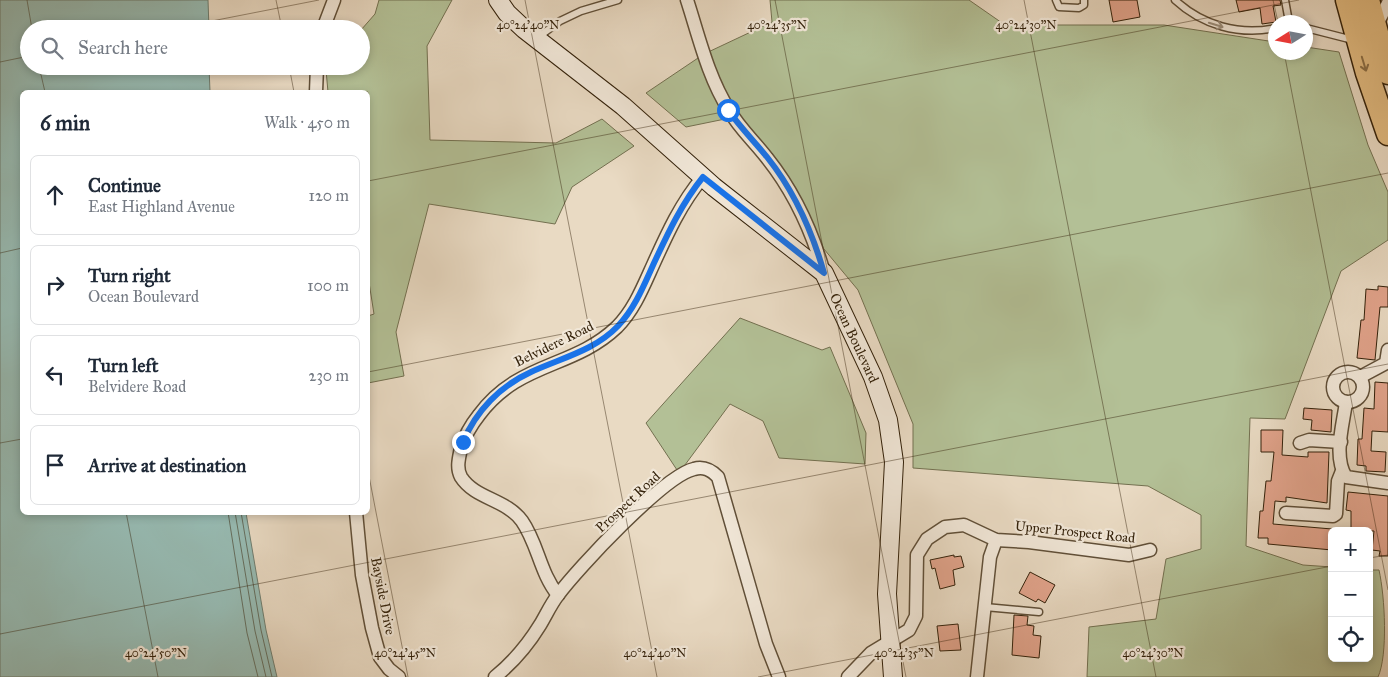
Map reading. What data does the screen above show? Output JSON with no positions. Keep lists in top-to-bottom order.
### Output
{
  "streets": {
    "street": [
      "Ocean Boulevard",
      "Belvidere Road",
      "Prospect Road",
      "Upper Prospect Road",
      "Bayside Drive"
    ]
  },
  "crossings": [
    ["Ocean Boulevard", "Belvidere Road"],
    ["Ocean Boulevard", "Upper Prospect Road"],
    ["Belvidere Road", "Prospect Road"]
  ],
  "north": "left",
  "page": {
    "search": "Search here",
    "heading": ["6 min", "Walk · 450 m"],
    "list": [
      ["Continue", "East Highland Avenue", "120 m"],
      ["Turn right", "Ocean Boulevard", "100 m"],
      ["Turn left", "Belvidere Road", "230 m"],
      "Arrive at destination"
    ],
    "map_buttons": ["+", "−"]
  },
  "coordinates": [
    "40°24'30\"N",
    "40°24'40\"N",
    "40°24'35\"N",
    "40°24'50\"N",
    "40°24'45\"N"
  ]
}
